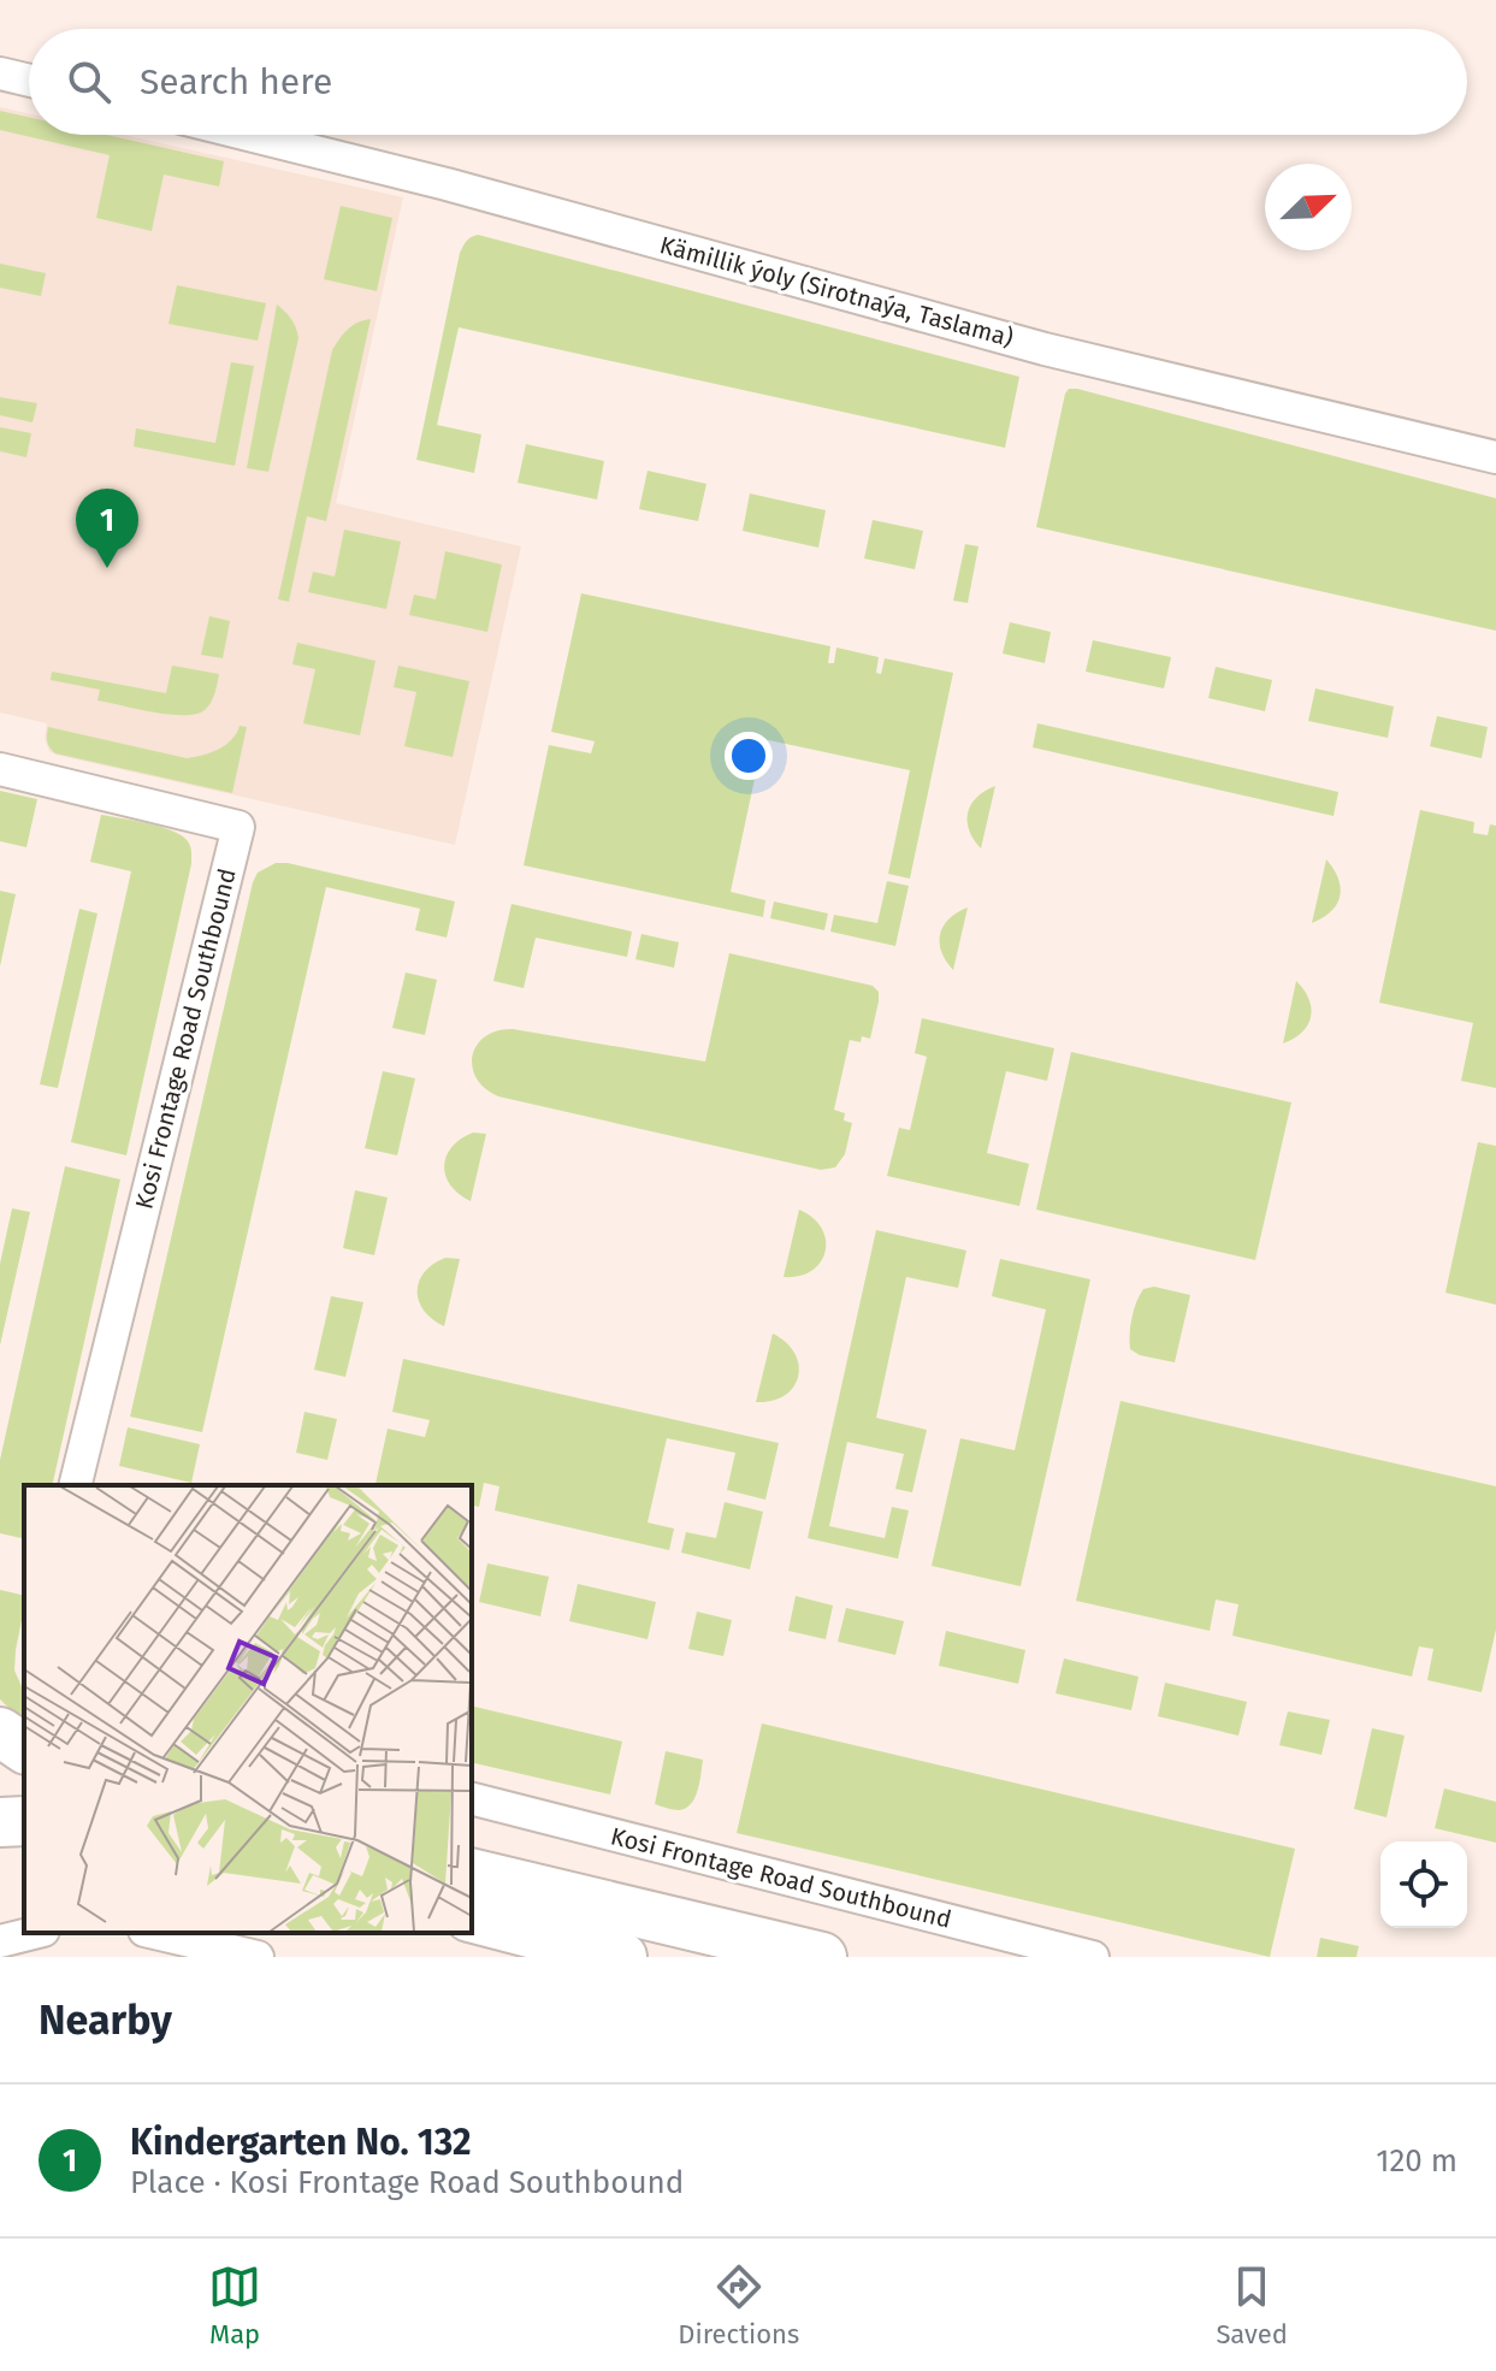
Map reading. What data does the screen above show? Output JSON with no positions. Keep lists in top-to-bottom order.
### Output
{
  "streets": {
    "street": ["Kämillik ýoly (Sirotnaýa, Taslama)", "Kosi Frontage Road Southbound"]
  },
  "north": "top right",
  "page": {
    "search": "Search here",
    "pins": "1",
    "heading": "Nearby",
    "list": [
      {
        "mark": "1",
        "name": "Kindergarten No. 132",
        "note": "Place · Kosi Frontage Road Southbound",
        "value": "120 m"
      }
    ],
    "nav": ["Map", "Directions", "Saved"]
  }
}
